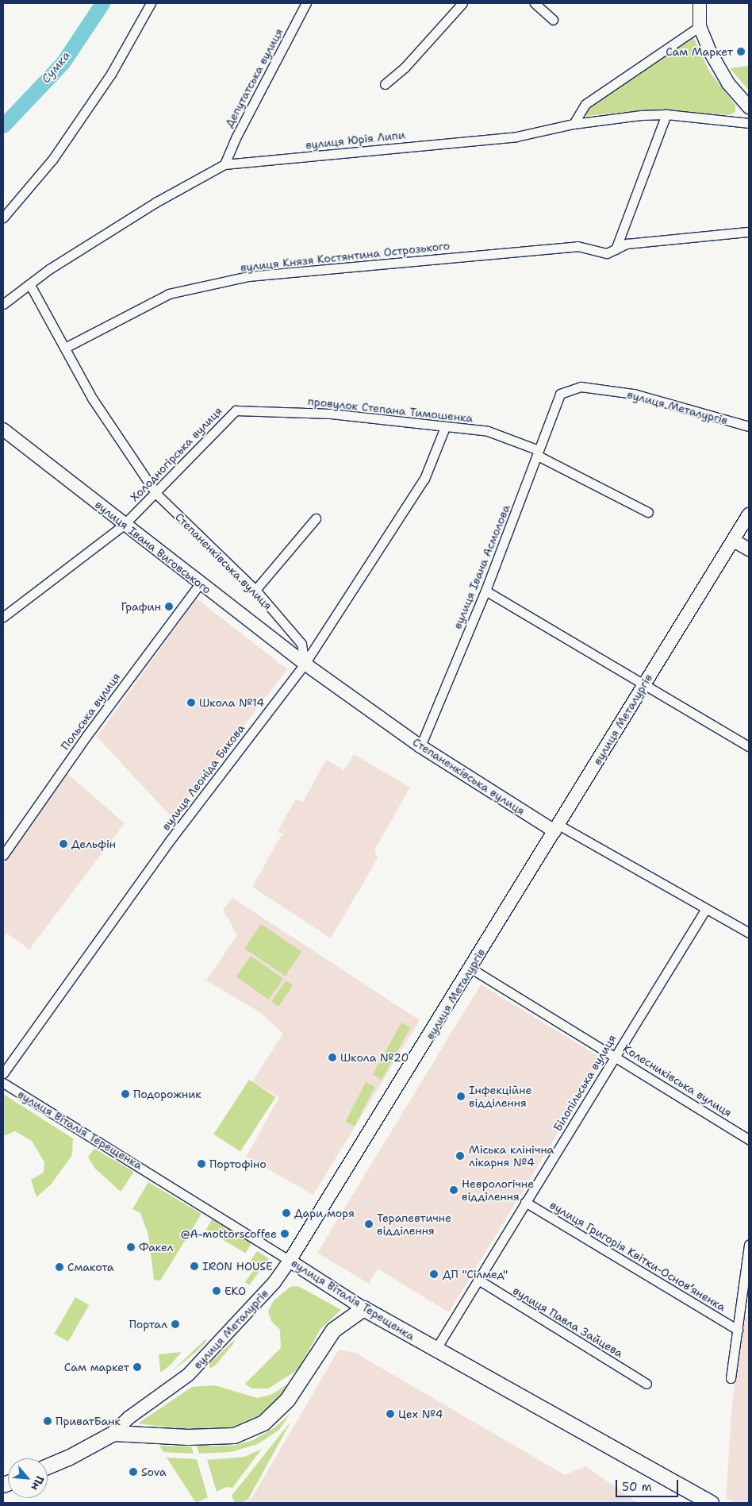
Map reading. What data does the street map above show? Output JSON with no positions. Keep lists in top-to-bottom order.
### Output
{
  "streets": {
    "main road": [
      "вулиця Металургів",
      "вулиця Івана Виговського",
      "Степаненківська вулиця",
      "вулиця Віталія Терещенка"
    ],
    "street": [
      "Депутатська вулиця",
      "вулиця Юрія Липи",
      "вулиця Князя Костянтина Острозького",
      "провулок Степана Тимошенка",
      "Холодногірська вулиця",
      "вулиця Івана Асмолова",
      "Польська вулиця",
      "вулиця Леоніда Бикова",
      "Колесниківська вулиця",
      "Білопільська вулиця",
      "вулиця Григорія Квітки-Основʼяненка",
      "вулиця Павла Зайцева"
    ]
  },
  "crossings": [
    ["Депутатська вулиця", "вулиця Юрія Липи"],
    ["вулиця Юрія Липи", "Степаненківська вулиця"],
    ["вулиця Князя Костянтина Острозького", "Степаненківська вулиця"],
    ["вулиця Металургів", "Степаненківська вулиця"],
    ["вулиця Металургів", "вулиця Івана Асмолова"],
    ["вулиця Металургів", "Колесниківська вулиця"],
    ["вулиця Металургів", "вулиця Віталія Терещенка"],
    ["провулок Степана Тимошенка", "Холодногірська вулиця"],
    ["провулок Степана Тимошенка", "вулиця Івана Асмолова"],
    ["провулок Степана Тимошенка", "вулиця Леоніда Бикова"],
    ["Холодногірська вулиця", "вулиця Івана Виговського"],
    ["Холодногірська вулиця", "Степаненківська вулиця"],
    ["вулиця Івана Виговського", "Степаненківська вулиця"],
    ["вулиця Івана Виговського", "Польська вулиця"],
    ["вулиця Івана Виговського", "вулиця Леоніда Бикова"],
    ["Степаненківська вулиця", "вулиця Івана Асмолова"],
    ["Степаненківська вулиця", "вулиця Леоніда Бикова"],
    ["Степаненківська вулиця", "Білопільська вулиця"],
    ["Колесниківська вулиця", "Білопільська вулиця"],
    ["Білопільська вулиця", "вулиця Віталія Терещенка"],
    ["Білопільська вулиця", "вулиця Григорія Квітки-Основʼяненка"],
    ["Білопільська вулиця", "вулиця Павла Зайцева"]
  ],
  "water": ["Сумка"],
  "places": [
    "Сам Маркет",
    "Графин",
    "Школа №14",
    "Дельфін",
    "Школа №20",
    "Подорожник",
    "Інфекційне відділення",
    "Міська клінічна лікарня №4",
    "Портофіно",
    "Неврологічне відділення",
    "Дари моря",
    "Терапевтичне відділення",
    "@A-mottorscoffee",
    "Факел",
    "IRON HOUSE",
    "Смакота",
    "ДП \"Сілмед\"",
    "ЕКО",
    "Портал",
    "Сам маркет",
    "Цех №4",
    "ПриватБанк",
    "Sova"
  ],
  "scale_bar": "50 m",
  "north": "bottom right"
}
